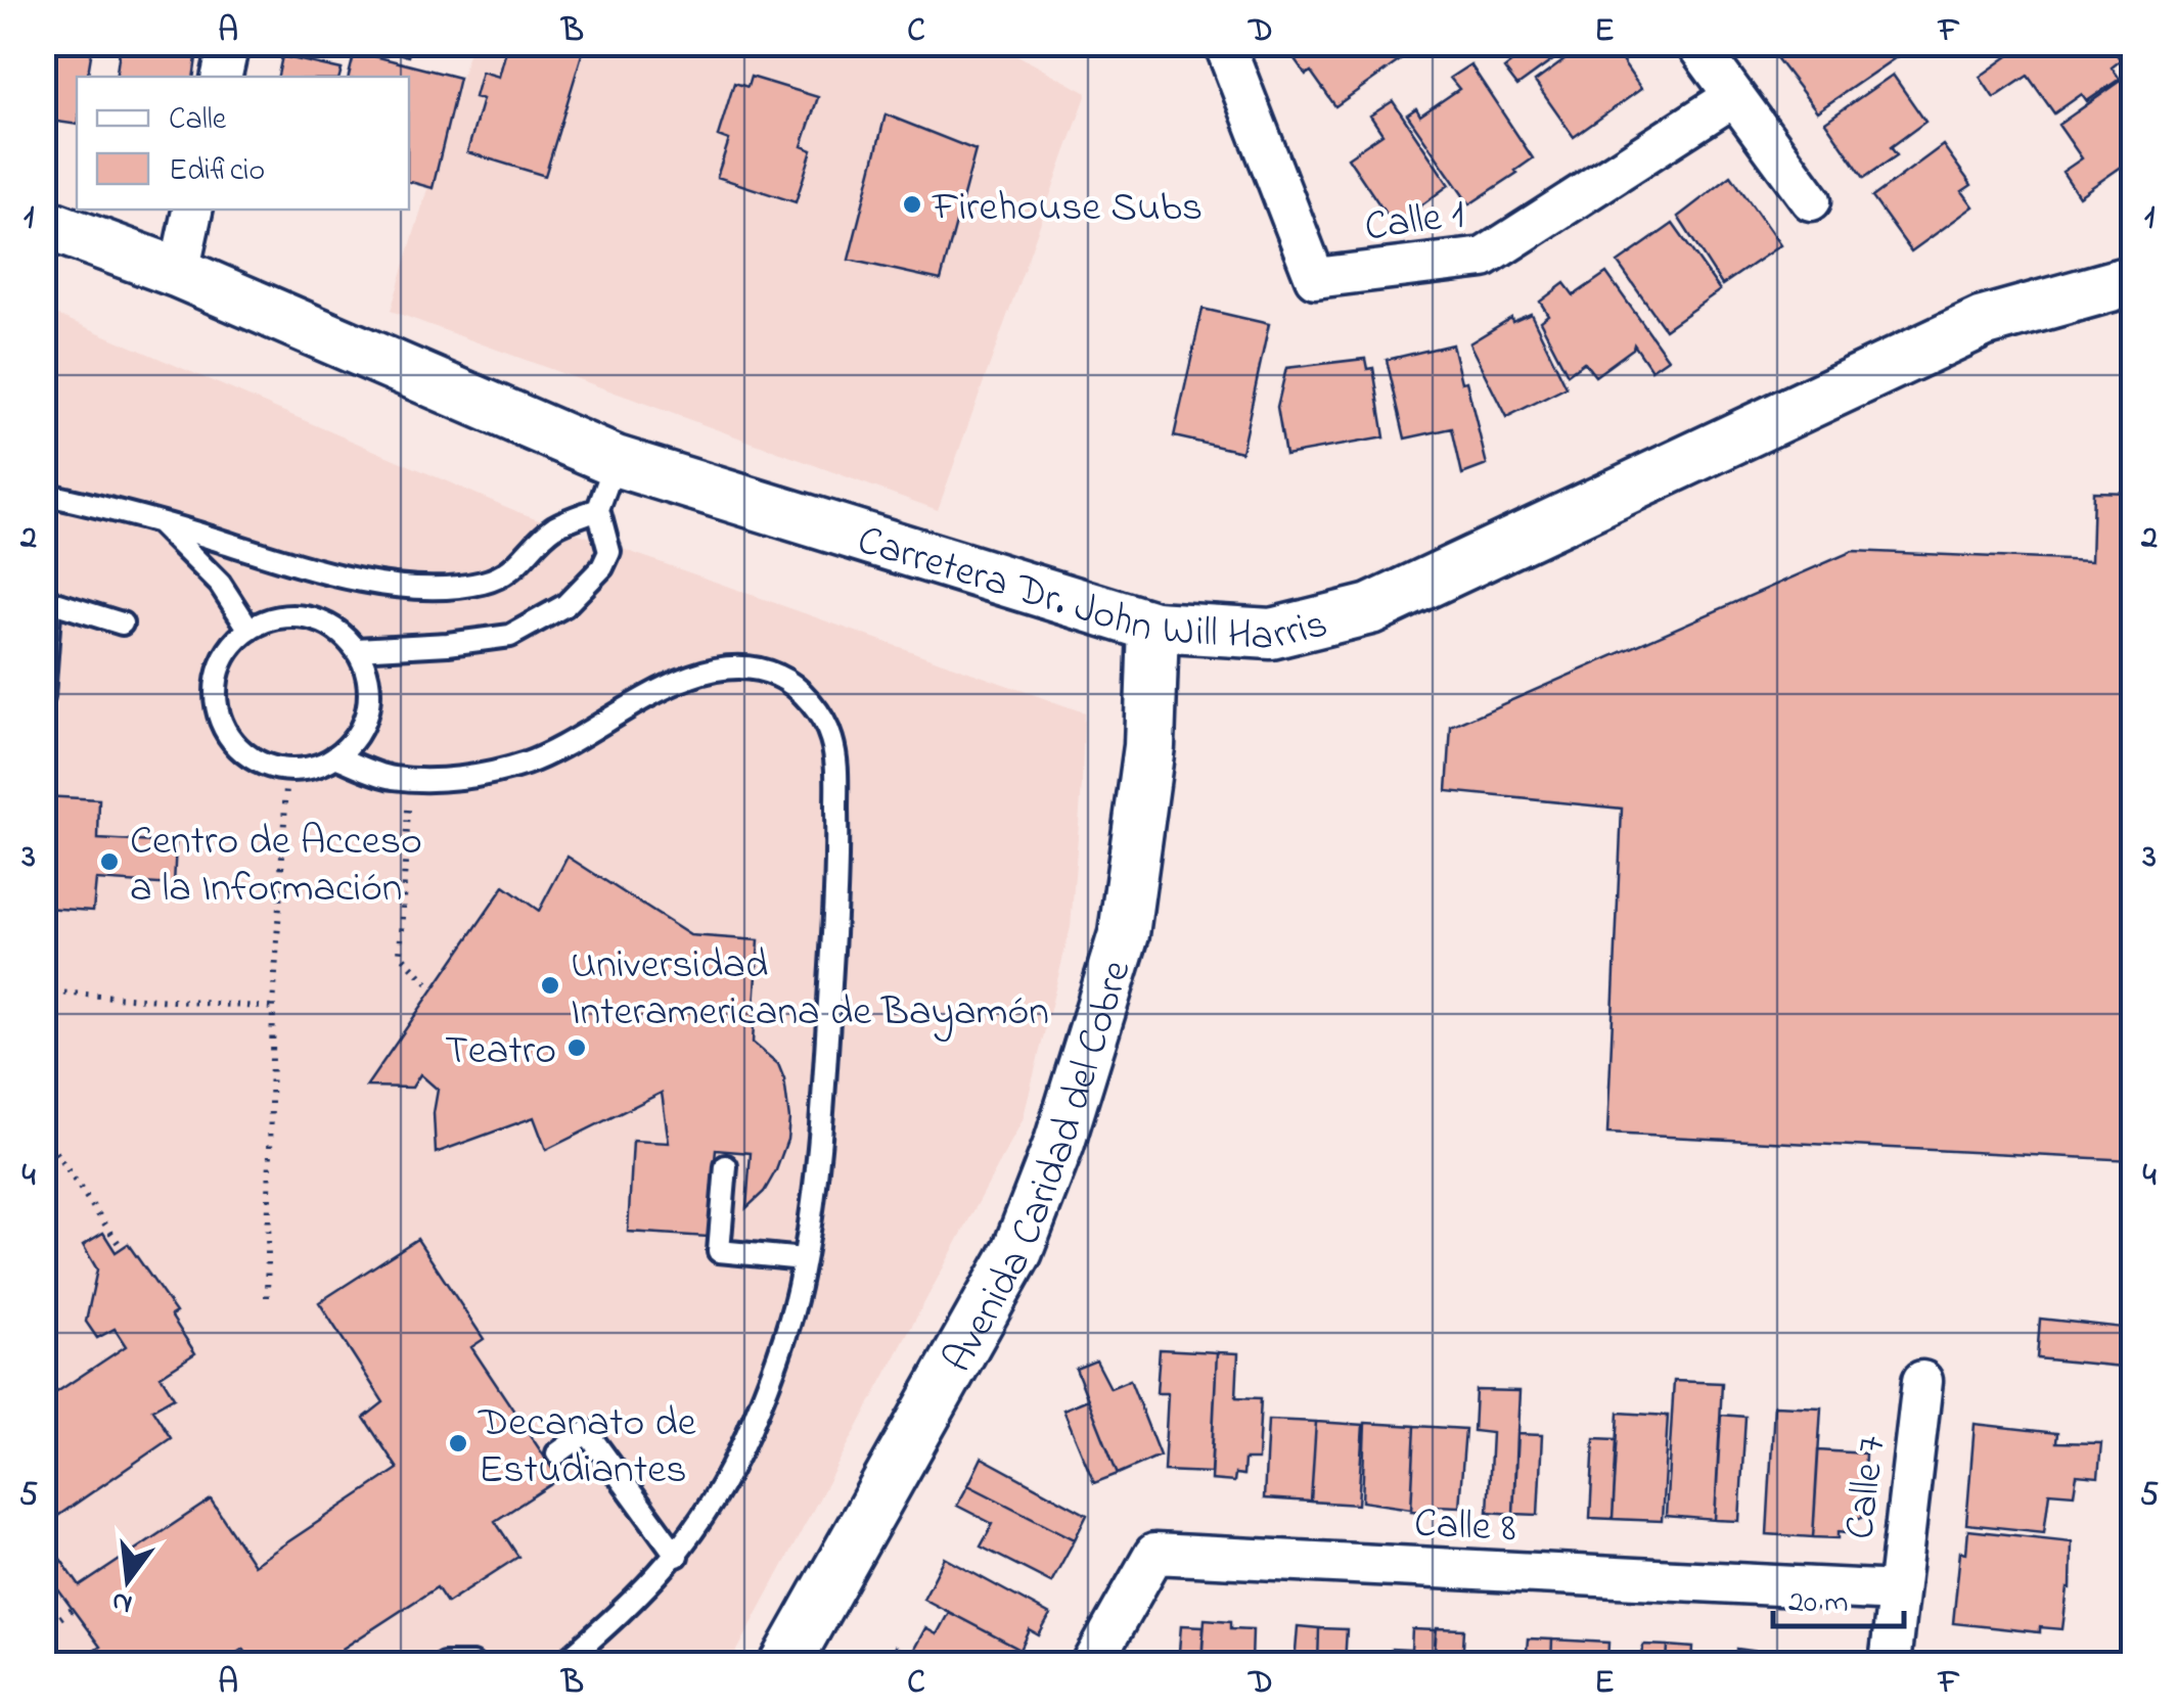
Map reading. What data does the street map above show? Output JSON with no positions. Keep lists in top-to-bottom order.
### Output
{
  "streets": {
    "street": [
      "Calle 1",
      "Carretera Dr. John Will Harris",
      "Avenida Caridad del Cobre",
      "Calle 7",
      "Calle 8"
    ]
  },
  "crossings": [
    ["Carretera Dr. John Will Harris", "Avenida Caridad del Cobre"],
    ["Calle 7", "Calle 8"]
  ],
  "places": [
    "Firehouse Subs",
    "Centro de Acceso a la Información",
    "Universidad Interamericana de Bayamón",
    "Teatro",
    "Decanato de Estudiantes"
  ],
  "legend": ["Calle", "Edificio"],
  "scale_bar": "20 m",
  "north": "bottom",
  "grid": {
    "columns": [
      "A",
      "B",
      "C",
      "D",
      "E",
      "F"
    ],
    "rows": [
      "1",
      "2",
      "3",
      "4",
      "5"
    ]
  }
}
